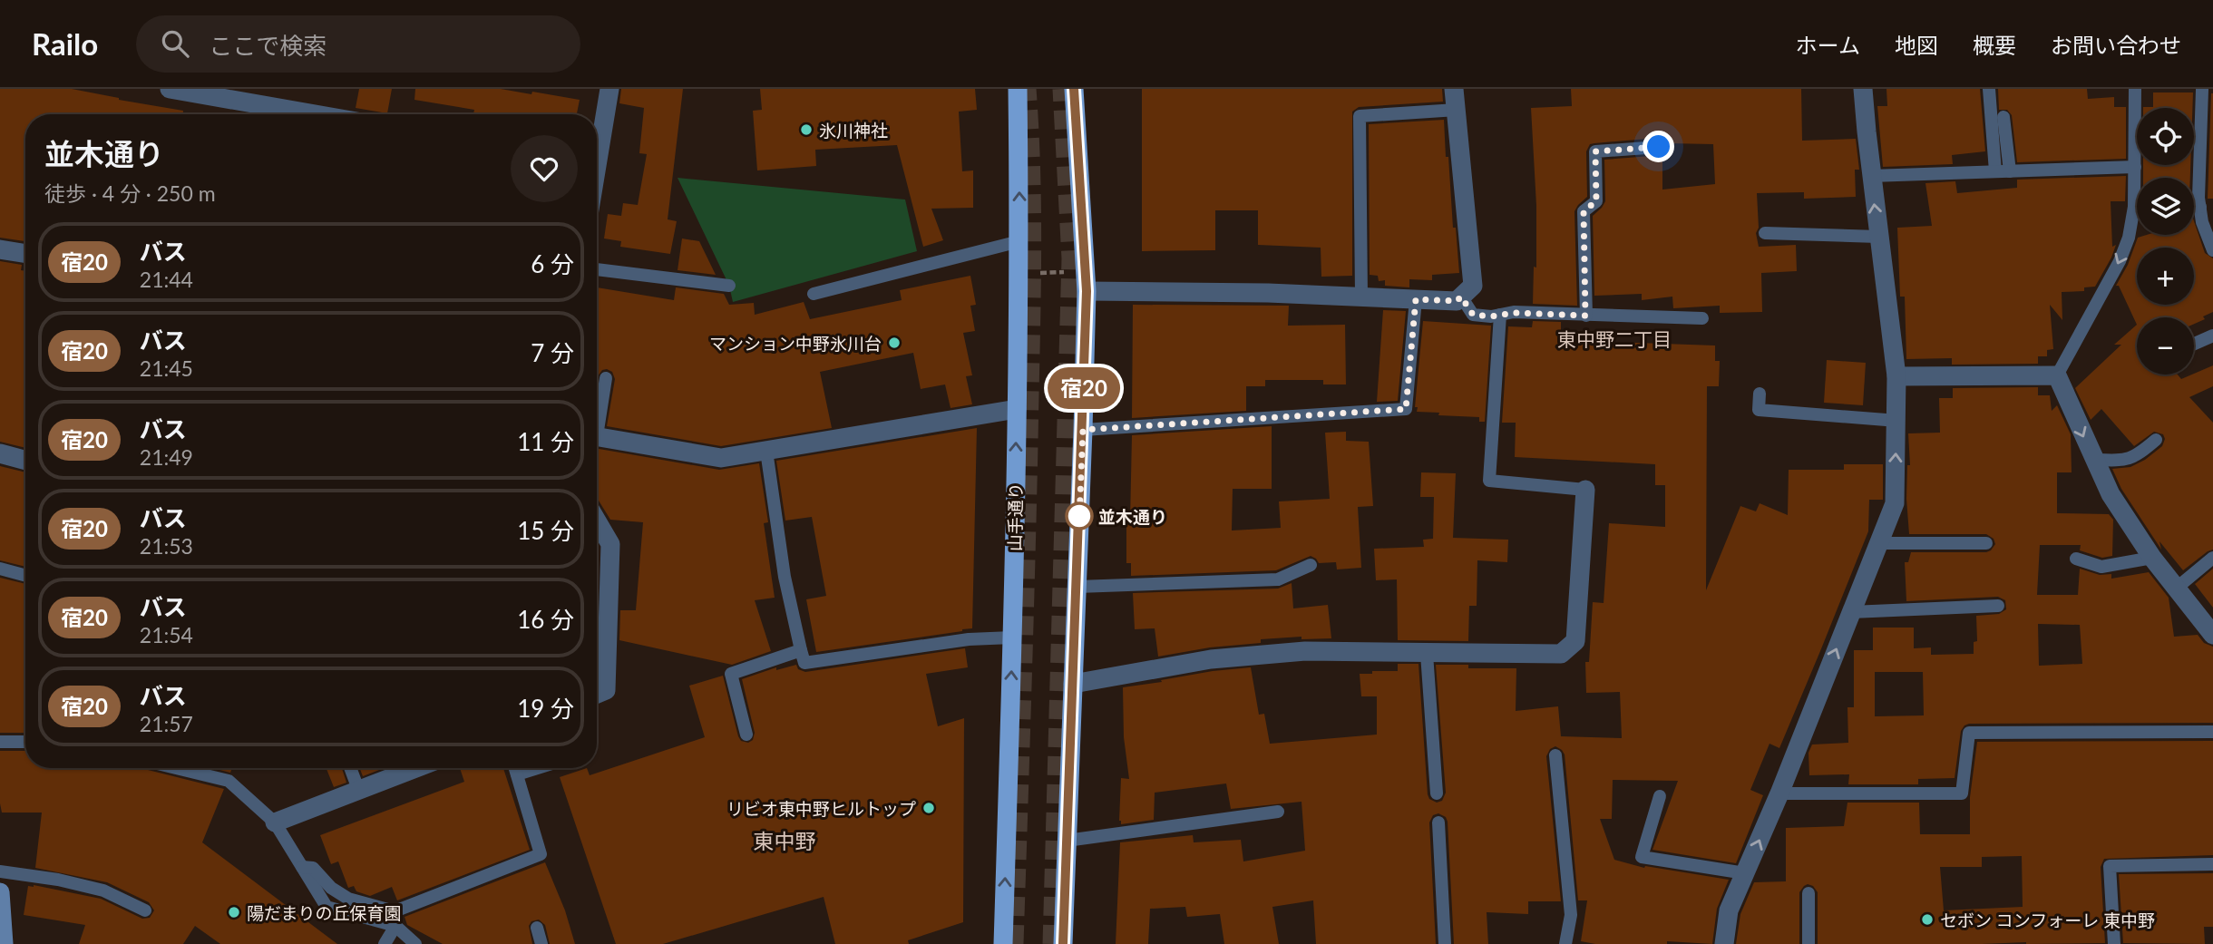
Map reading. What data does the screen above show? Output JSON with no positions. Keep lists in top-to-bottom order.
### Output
{
  "streets": {
    "main road": ["山手通り"]
  },
  "districts": ["東中野二丁目", "東中野"],
  "places": [
    "氷川神社",
    "マンション中野氷川台",
    "並木通り",
    "リビオ東中野ヒルトップ",
    "陽だまりの丘保育園",
    "セボン コンフォーレ 東中野"
  ],
  "lines": ["bus line 宿20"],
  "page": {
    "header": "Railo",
    "search": "ここで検索",
    "nav": [
      "ホーム",
      "地図",
      "概要",
      "お問い合わせ"
    ],
    "on_map": "宿20",
    "map_buttons": ["+", "−"],
    "heading": ["並木通り", "徒歩 · 4 分 · 250 m"],
    "list": [
      {
        "mark": "宿20",
        "name": "バス",
        "note": "21:44",
        "value": "6 分"
      },
      {
        "mark": "宿20",
        "name": "バス",
        "note": "21:45",
        "value": "7 分"
      },
      {
        "mark": "宿20",
        "name": "バス",
        "note": "21:49",
        "value": "11 分"
      },
      {
        "mark": "宿20",
        "name": "バス",
        "note": "21:53",
        "value": "15 分"
      },
      {
        "mark": "宿20",
        "name": "バス",
        "note": "21:54",
        "value": "16 分"
      },
      {
        "mark": "宿20",
        "name": "バス",
        "note": "21:57",
        "value": "19 分"
      }
    ]
  }
}
